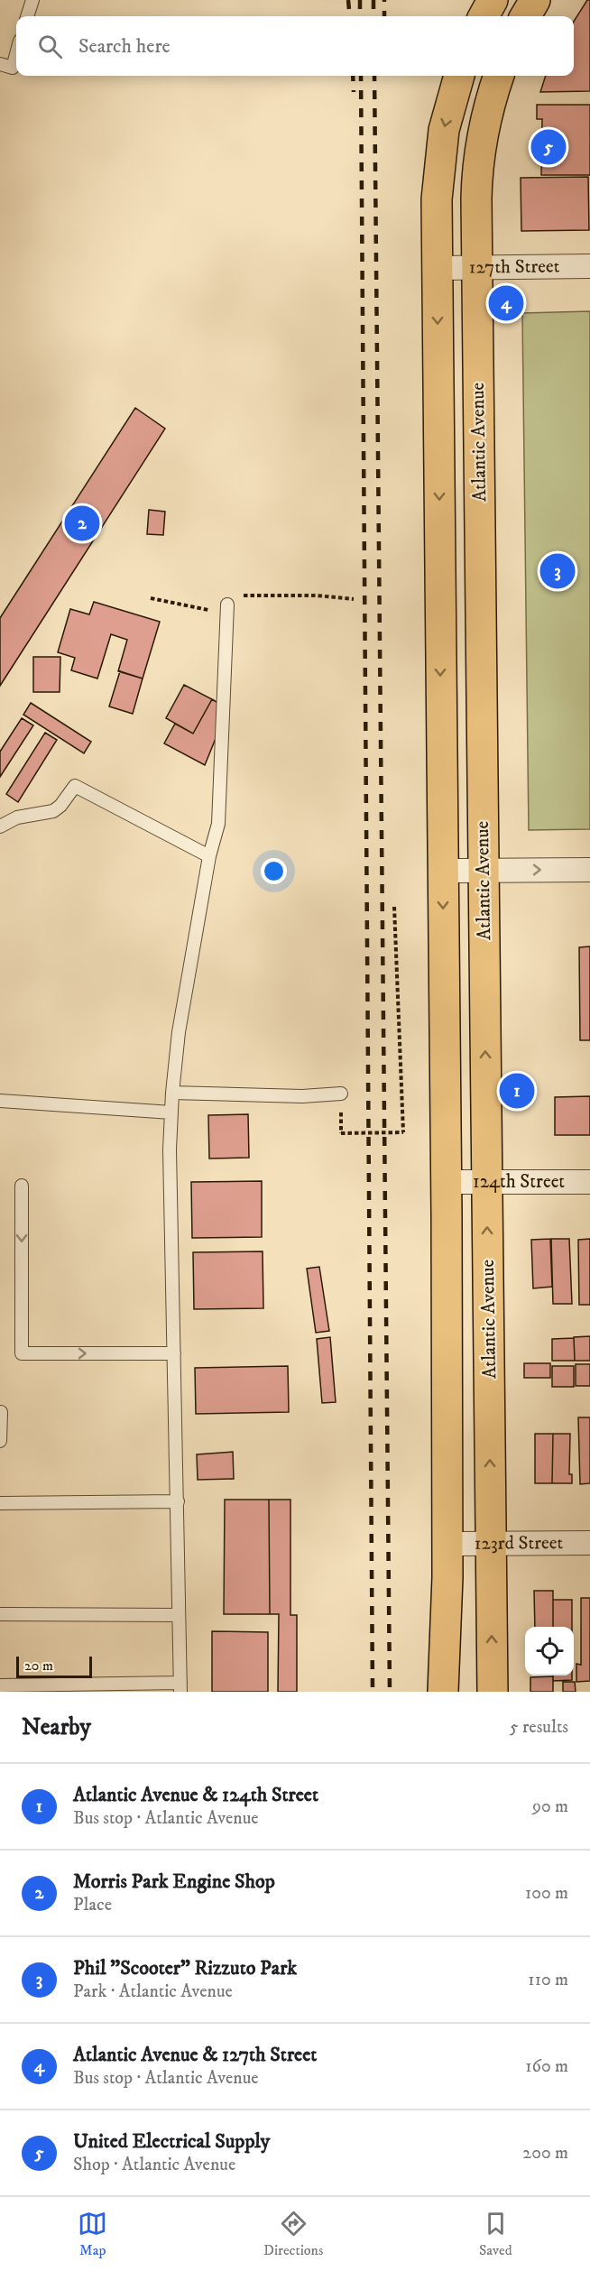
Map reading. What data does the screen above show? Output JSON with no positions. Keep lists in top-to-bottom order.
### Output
{
  "streets": {
    "main road": ["Atlantic Avenue"],
    "street": ["127th Street", "124th Street", "123rd Street"]
  },
  "crossings": [
    ["127th Street", "Atlantic Avenue"],
    ["Atlantic Avenue", "124th Street"],
    ["Atlantic Avenue", "123rd Street"]
  ],
  "scale_bar": "20 m",
  "page": {
    "search": "Search here",
    "pins": [
      "5",
      "4",
      "2",
      "3",
      "1"
    ],
    "scale": "20 m",
    "heading": ["Nearby", "5 results"],
    "list": [
      {
        "mark": "1",
        "name": "Atlantic Avenue & 124th Street",
        "note": "Bus stop · Atlantic Avenue",
        "value": "90 m"
      },
      {
        "mark": "2",
        "name": "Morris Park Engine Shop",
        "note": "Place",
        "value": "100 m"
      },
      {
        "mark": "3",
        "name": "Phil \"Scooter\" Rizzuto Park",
        "note": "Park · Atlantic Avenue",
        "value": "110 m"
      },
      {
        "mark": "4",
        "name": "Atlantic Avenue & 127th Street",
        "note": "Bus stop · Atlantic Avenue",
        "value": "160 m"
      },
      {
        "mark": "5",
        "name": "United Electrical Supply",
        "note": "Shop · Atlantic Avenue",
        "value": "200 m"
      }
    ],
    "nav": ["Map", "Directions", "Saved"]
  }
}
